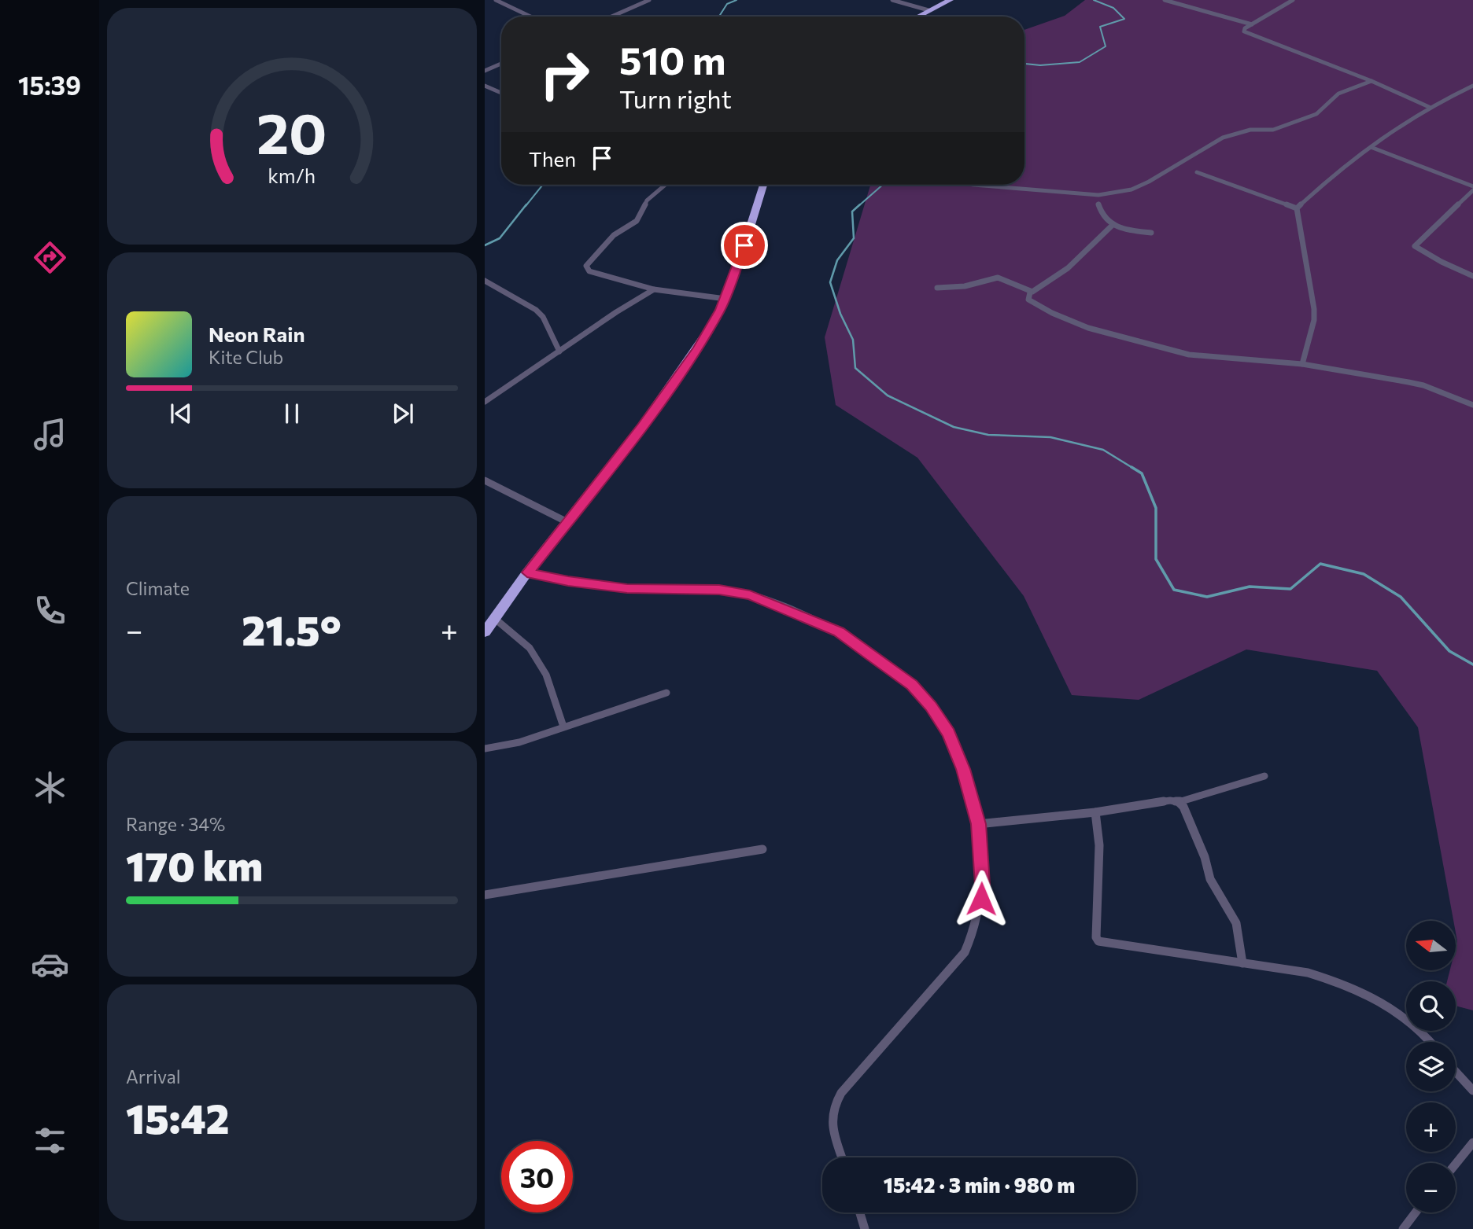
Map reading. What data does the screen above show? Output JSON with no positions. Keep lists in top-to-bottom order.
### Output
{
  "north": "left",
  "page": {
    "tabs": "15:39",
    "turn": ["510 m", "Turn right"],
    "then": "Then",
    "song": ["Neon Rain", "Kite Club"],
    "tile": [
      "Climate",
      ["Range · 34%", "170 km"],
      ["Arrival", "15:42"]
    ],
    "heat": ["−", "21.5°", "+"],
    "map_buttons": ["+", "−"],
    "limit": "30",
    "trip": "15:42 · 3 min · 980 m",
    "gauge": ["20", "km/h"]
  }
}
